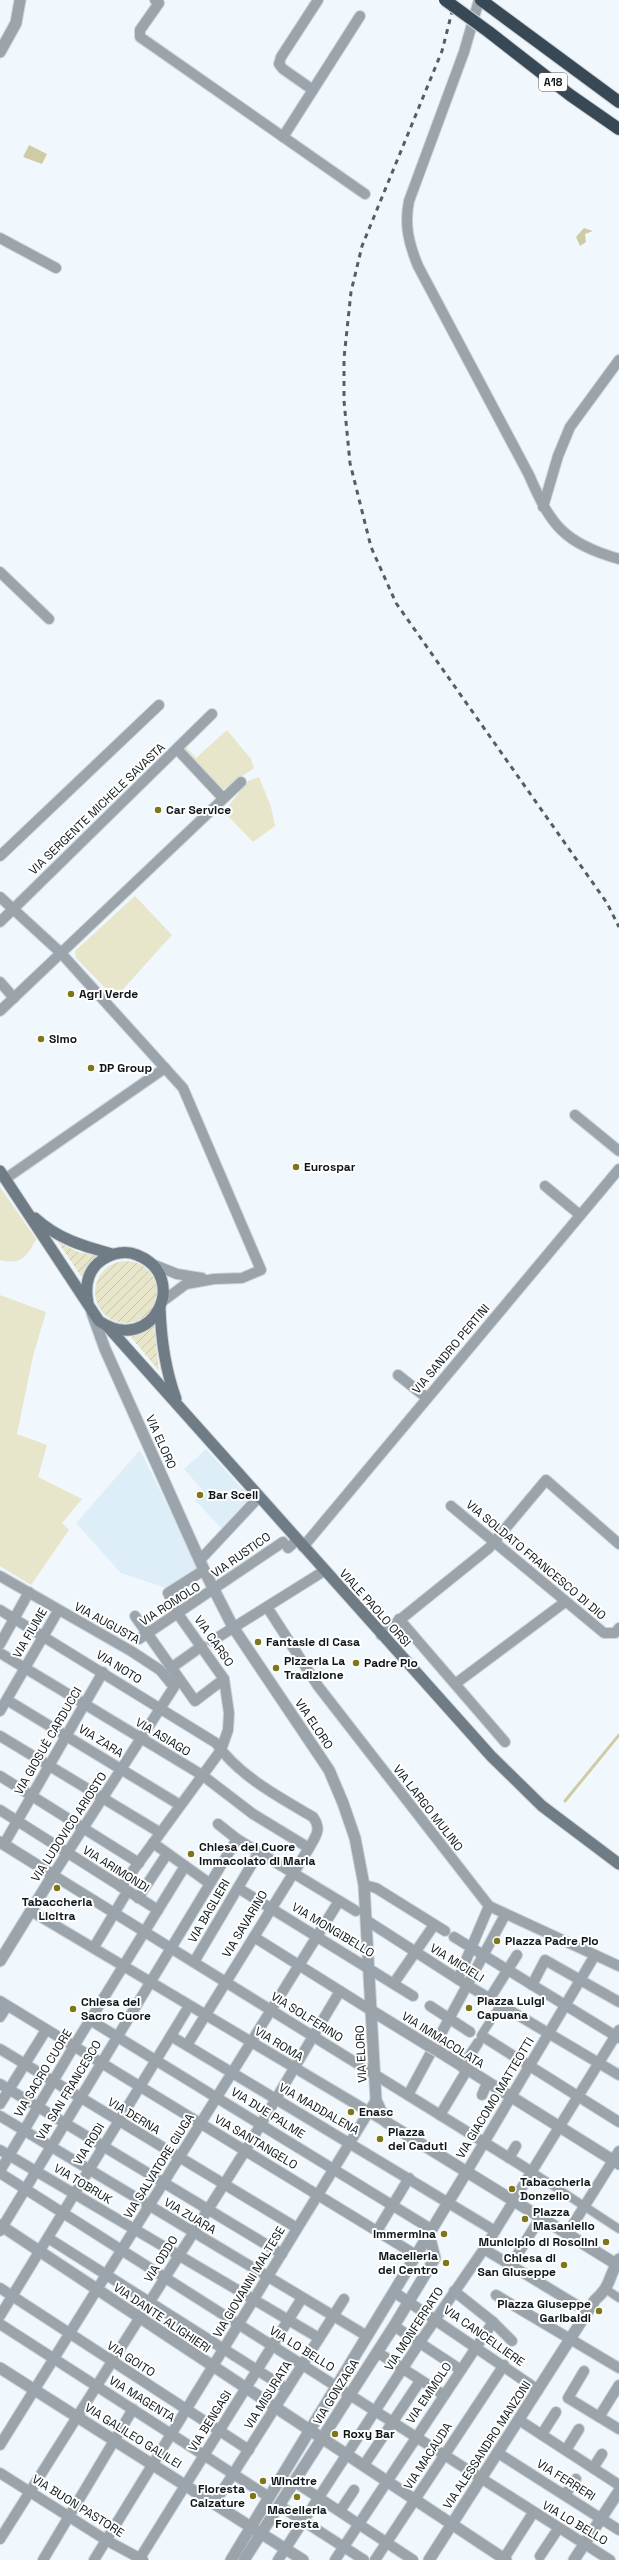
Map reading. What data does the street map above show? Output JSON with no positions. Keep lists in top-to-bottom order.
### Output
{
  "streets": {
    "highway": ["A18"],
    "main road": ["VIALE PAOLO ORSI"],
    "street": [
      "VIA SERGENTE MICHELE SAVASTA",
      "VIA SANDRO PERTINI",
      "VIA ELORO",
      "VIA RUSTICO",
      "VIA SOLDATO FRANCESCO DI DIO",
      "VIA ROMOLO",
      "VIA AUGUSTA",
      "VIA FIUME",
      "VIA CARSO",
      "VIA NOTO",
      "VIA ASIAGO",
      "VIA GIOSUÈ CARDUCCI",
      "VIA ZARA",
      "VIA LARGO MULINO",
      "VIA LUDOVICO ARIOSTO",
      "VIA ARIMONDI",
      "VIA BAGLIERI",
      "VIA SAVARINO",
      "VIA MONGIBELLO",
      "VIA MICIELI",
      "VIA SOLFERINO",
      "VIA IMMACOLATA",
      "VIA ROMA",
      "VIA SACRO CUORE",
      "VIA SAN FRANCESCO",
      "VIA GIACOMO MATTEOTTI",
      "VIA MADDALENA",
      "VIA DUE PALME",
      "VIA DERNA",
      "VIA SANTANGELO",
      "VIA RODI",
      "VIA SALVATORE GIUGA",
      "VIA TOBRUK",
      "VIA ZUARA",
      "VIA ODDO",
      "VIA GIOVANNI MALTESE",
      "VIA DANTE ALIGHIERI",
      "VIA MONFERRATO",
      "VIA CANCELLIERE",
      "VIA LO BELLO",
      "VIA GOITO",
      "VIA GONZAGA",
      "VIA EMMOLO",
      "VIA MISURATA",
      "VIA MAGENTA",
      "VIA BENGASI",
      "VIA GALILEO GALILEI",
      "VIA ALESSANDRO MANZONI",
      "VIA MACAUDA",
      "VIA FERRERI",
      "VIA BUON PASTORE"
    ]
  },
  "crossings": [
    ["VIA SANDRO PERTINI", "VIA RUSTICO"],
    ["VIA SANDRO PERTINI", "VIALE PAOLO ORSI"],
    ["VIA ELORO", "VIA RUSTICO"],
    ["VIA ELORO", "VIA ROMOLO"],
    ["VIA ELORO", "VIALE PAOLO ORSI"],
    ["VIA ELORO", "VIA CARSO"],
    ["VIA ELORO", "VIA MONGIBELLO"],
    ["VIA ELORO", "VIA MICIELI"],
    ["VIA ELORO", "VIA SOLFERINO"],
    ["VIA ELORO", "VIA IMMACOLATA"],
    ["VIA ELORO", "VIA ROMA"],
    ["VIA ELORO", "VIA GIOVANNI MALTESE"],
    ["VIA RUSTICO", "VIA ROMOLO"],
    ["VIA ROMOLO", "VIA CARSO"],
    ["VIA AUGUSTA", "VIA FIUME"],
    ["VIA AUGUSTA", "VIA NOTO"],
    ["VIA AUGUSTA", "VIA LUDOVICO ARIOSTO"],
    ["VIA FIUME", "VIA NOTO"],
    ["VIA FIUME", "VIA ASIAGO"],
    ["VIA FIUME", "VIA ZARA"],
    ["VIA CARSO", "VIA NOTO"],
    ["VIA CARSO", "VIA ASIAGO"],
    ["VIA CARSO", "VIA ZARA"],
    ["VIA CARSO", "VIA ARIMONDI"],
    ["VIA CARSO", "VIA SOLFERINO"],
    ["VIA CARSO", "VIA ROMA"],
    ["VIA NOTO", "VIA GIOSUÈ CARDUCCI"],
    ["VIA NOTO", "VIA LUDOVICO ARIOSTO"],
    ["VIA NOTO", "VIA SAVARINO"],
    ["VIA ASIAGO", "VIA GIOSUÈ CARDUCCI"],
    ["VIA ASIAGO", "VIA LUDOVICO ARIOSTO"],
    ["VIA ASIAGO", "VIA SAVARINO"],
    ["VIA GIOSUÈ CARDUCCI", "VIA ZARA"],
    ["VIA GIOSUÈ CARDUCCI", "VIA ARIMONDI"],
    ["VIA GIOSUÈ CARDUCCI", "VIA SOLFERINO"],
    ["VIA ZARA", "VIA LUDOVICO ARIOSTO"],
    ["VIA LARGO MULINO", "VIA GIACOMO MATTEOTTI"],
    ["VIA LUDOVICO ARIOSTO", "VIA ARIMONDI"],
    ["VIA LUDOVICO ARIOSTO", "VIA SOLFERINO"],
    ["VIA LUDOVICO ARIOSTO", "VIA ROMA"],
    ["VIA ARIMONDI", "VIA SACRO CUORE"],
    ["VIA BAGLIERI", "VIA MONGIBELLO"],
    ["VIA BAGLIERI", "VIA SOLFERINO"],
    ["VIA SAVARINO", "VIA MONGIBELLO"],
    ["VIA SAVARINO", "VIA SOLFERINO"],
    ["VIA SAVARINO", "VIA IMMACOLATA"],
    ["VIA SAVARINO", "VIA ROMA"],
    ["VIA SAVARINO", "VIA MADDALENA"],
    ["VIA MONGIBELLO", "VIA SALVATORE GIUGA"],
    ["VIA MICIELI", "VIA GIACOMO MATTEOTTI"],
    ["VIA MICIELI", "VIA MONFERRATO"],
    ["VIA SOLFERINO", "VIA SACRO CUORE"],
    ["VIA SOLFERINO", "VIA SAN FRANCESCO"],
    ["VIA SOLFERINO", "VIA GIACOMO MATTEOTTI"],
    ["VIA SOLFERINO", "VIA SALVATORE GIUGA"],
    ["VIA SOLFERINO", "VIA ODDO"],
    ["VIA SOLFERINO", "VIA MONFERRATO"],
    ["VIA IMMACOLATA", "VIA GIACOMO MATTEOTTI"],
    ["VIA IMMACOLATA", "VIA SALVATORE GIUGA"],
    ["VIA IMMACOLATA", "VIA ODDO"],
    ["VIA IMMACOLATA", "VIA MONFERRATO"],
    ["VIA ROMA", "VIA SACRO CUORE"],
    ["VIA ROMA", "VIA SAN FRANCESCO"],
    ["VIA ROMA", "VIA GIACOMO MATTEOTTI"],
    ["VIA ROMA", "VIA RODI"],
    ["VIA ROMA", "VIA SALVATORE GIUGA"],
    ["VIA ROMA", "VIA ODDO"],
    ["VIA ROMA", "VIA GIOVANNI MALTESE"],
    ["VIA ROMA", "VIA MONFERRATO"],
    ["VIA ROMA", "VIA GONZAGA"],
    ["VIA SACRO CUORE", "VIA DUE PALME"],
    ["VIA SACRO CUORE", "VIA DERNA"],
    ["VIA SACRO CUORE", "VIA SANTANGELO"],
    ["VIA SACRO CUORE", "VIA TOBRUK"],
    ["VIA SACRO CUORE", "VIA ZUARA"],
    ["VIA SACRO CUORE", "VIA LO BELLO"],
    ["VIA SAN FRANCESCO", "VIA DUE PALME"],
    ["VIA SAN FRANCESCO", "VIA DERNA"],
    ["VIA SAN FRANCESCO", "VIA SANTANGELO"],
    ["VIA SAN FRANCESCO", "VIA TOBRUK"],
    ["VIA SAN FRANCESCO", "VIA ZUARA"],
    ["VIA SAN FRANCESCO", "VIA DANTE ALIGHIERI"],
    ["VIA SAN FRANCESCO", "VIA LO BELLO"],
    ["VIA GIACOMO MATTEOTTI", "VIA GONZAGA"],
    ["VIA MADDALENA", "VIA RODI"],
    ["VIA MADDALENA", "VIA SALVATORE GIUGA"],
    ["VIA MADDALENA", "VIA ODDO"],
    ["VIA MADDALENA", "VIA GIOVANNI MALTESE"],
    ["VIA MADDALENA", "VIA MONFERRATO"],
    ["VIA MADDALENA", "VIA GONZAGA"],
    ["VIA DUE PALME", "VIA RODI"],
    ["VIA DUE PALME", "VIA SALVATORE GIUGA"],
    ["VIA DUE PALME", "VIA ODDO"],
    ["VIA DUE PALME", "VIA GIOVANNI MALTESE"],
    ["VIA DUE PALME", "VIA GONZAGA"],
    ["VIA DERNA", "VIA RODI"],
    ["VIA DERNA", "VIA SALVATORE GIUGA"],
    ["VIA DERNA", "VIA ODDO"],
    ["VIA DERNA", "VIA GIOVANNI MALTESE"],
    ["VIA SANTANGELO", "VIA RODI"],
    ["VIA SANTANGELO", "VIA SALVATORE GIUGA"],
    ["VIA SANTANGELO", "VIA ODDO"],
    ["VIA SANTANGELO", "VIA GIOVANNI MALTESE"],
    ["VIA SANTANGELO", "VIA GONZAGA"],
    ["VIA RODI", "VIA TOBRUK"],
    ["VIA RODI", "VIA ZUARA"],
    ["VIA RODI", "VIA DANTE ALIGHIERI"],
    ["VIA RODI", "VIA LO BELLO"],
    ["VIA RODI", "VIA GOITO"],
    ["VIA SALVATORE GIUGA", "VIA TOBRUK"],
    ["VIA SALVATORE GIUGA", "VIA ZUARA"],
    ["VIA SALVATORE GIUGA", "VIA DANTE ALIGHIERI"],
    ["VIA SALVATORE GIUGA", "VIA LO BELLO"],
    ["VIA SALVATORE GIUGA", "VIA GOITO"],
    ["VIA SALVATORE GIUGA", "VIA MAGENTA"],
    ["VIA SALVATORE GIUGA", "VIA GALILEO GALILEI"],
    ["VIA TOBRUK", "VIA ODDO"],
    ["VIA TOBRUK", "VIA GIOVANNI MALTESE"],
    ["VIA TOBRUK", "VIA MISURATA"],
    ["VIA TOBRUK", "VIA BENGASI"],
    ["VIA ZUARA", "VIA ODDO"],
    ["VIA ZUARA", "VIA GIOVANNI MALTESE"],
    ["VIA ZUARA", "VIA GONZAGA"],
    ["VIA ZUARA", "VIA MISURATA"],
    ["VIA ZUARA", "VIA BENGASI"],
    ["VIA ODDO", "VIA DANTE ALIGHIERI"],
    ["VIA ODDO", "VIA LO BELLO"],
    ["VIA ODDO", "VIA GOITO"],
    ["VIA ODDO", "VIA MAGENTA"],
    ["VIA ODDO", "VIA GALILEO GALILEI"],
    ["VIA ODDO", "VIA BUON PASTORE"],
    ["VIA GIOVANNI MALTESE", "VIA DANTE ALIGHIERI"],
    ["VIA GIOVANNI MALTESE", "VIA LO BELLO"],
    ["VIA GIOVANNI MALTESE", "VIA GOITO"],
    ["VIA GIOVANNI MALTESE", "VIA MAGENTA"],
    ["VIA GIOVANNI MALTESE", "VIA GALILEO GALILEI"],
    ["VIA GIOVANNI MALTESE", "VIA BUON PASTORE"],
    ["VIA DANTE ALIGHIERI", "VIA GONZAGA"],
    ["VIA DANTE ALIGHIERI", "VIA MISURATA"],
    ["VIA DANTE ALIGHIERI", "VIA BENGASI"],
    ["VIA MONFERRATO", "VIA CANCELLIERE"],
    ["VIA MONFERRATO", "VIA LO BELLO"],
    ["VIA CANCELLIERE", "VIA GONZAGA"],
    ["VIA CANCELLIERE", "VIA EMMOLO"],
    ["VIA CANCELLIERE", "VIA ALESSANDRO MANZONI"],
    ["VIA CANCELLIERE", "VIA MACAUDA"],
    ["VIA LO BELLO", "VIA GONZAGA"],
    ["VIA LO BELLO", "VIA EMMOLO"],
    ["VIA LO BELLO", "VIA MISURATA"],
    ["VIA LO BELLO", "VIA BENGASI"],
    ["VIA LO BELLO", "VIA ALESSANDRO MANZONI"],
    ["VIA LO BELLO", "VIA MACAUDA"],
    ["VIA GOITO", "VIA MISURATA"],
    ["VIA GOITO", "VIA BENGASI"],
    ["VIA GONZAGA", "VIA MAGENTA"],
    ["VIA GONZAGA", "VIA GALILEO GALILEI"],
    ["VIA MISURATA", "VIA MAGENTA"],
    ["VIA MISURATA", "VIA GALILEO GALILEI"],
    ["VIA MAGENTA", "VIA BENGASI"],
    ["VIA BENGASI", "VIA GALILEO GALILEI"],
    ["VIA BENGASI", "VIA BUON PASTORE"],
    ["VIA ALESSANDRO MANZONI", "VIA FERRERI"]
  ],
  "places": [
    "Car Service",
    "Agri Verde",
    "Simo",
    "DP Group",
    "Eurospar",
    "Bar Scell",
    "Fantasie di Casa",
    "Padre Pio",
    "Pizzeria La Tradizione",
    "Chiesa del Cuore Immacolato di Maria",
    "Tabaccheria Licitra",
    "Piazza Padre Pio",
    "Piazza Luigi Capuana",
    "Chiesa del Sacro Cuore",
    "Enasc",
    "Piazza dei Caduti",
    "Tabaccheria Donzello",
    "Piazza Masaniello",
    "Immermina",
    "Municipio di Rosolini",
    "Macelleria del Centro",
    "Chiesa di San Giuseppe",
    "Piazza Giuseppe Garibaldi",
    "Roxy Bar",
    "Windtre",
    "Floresta Calzature",
    "Macelleria Foresta"
  ]
}
